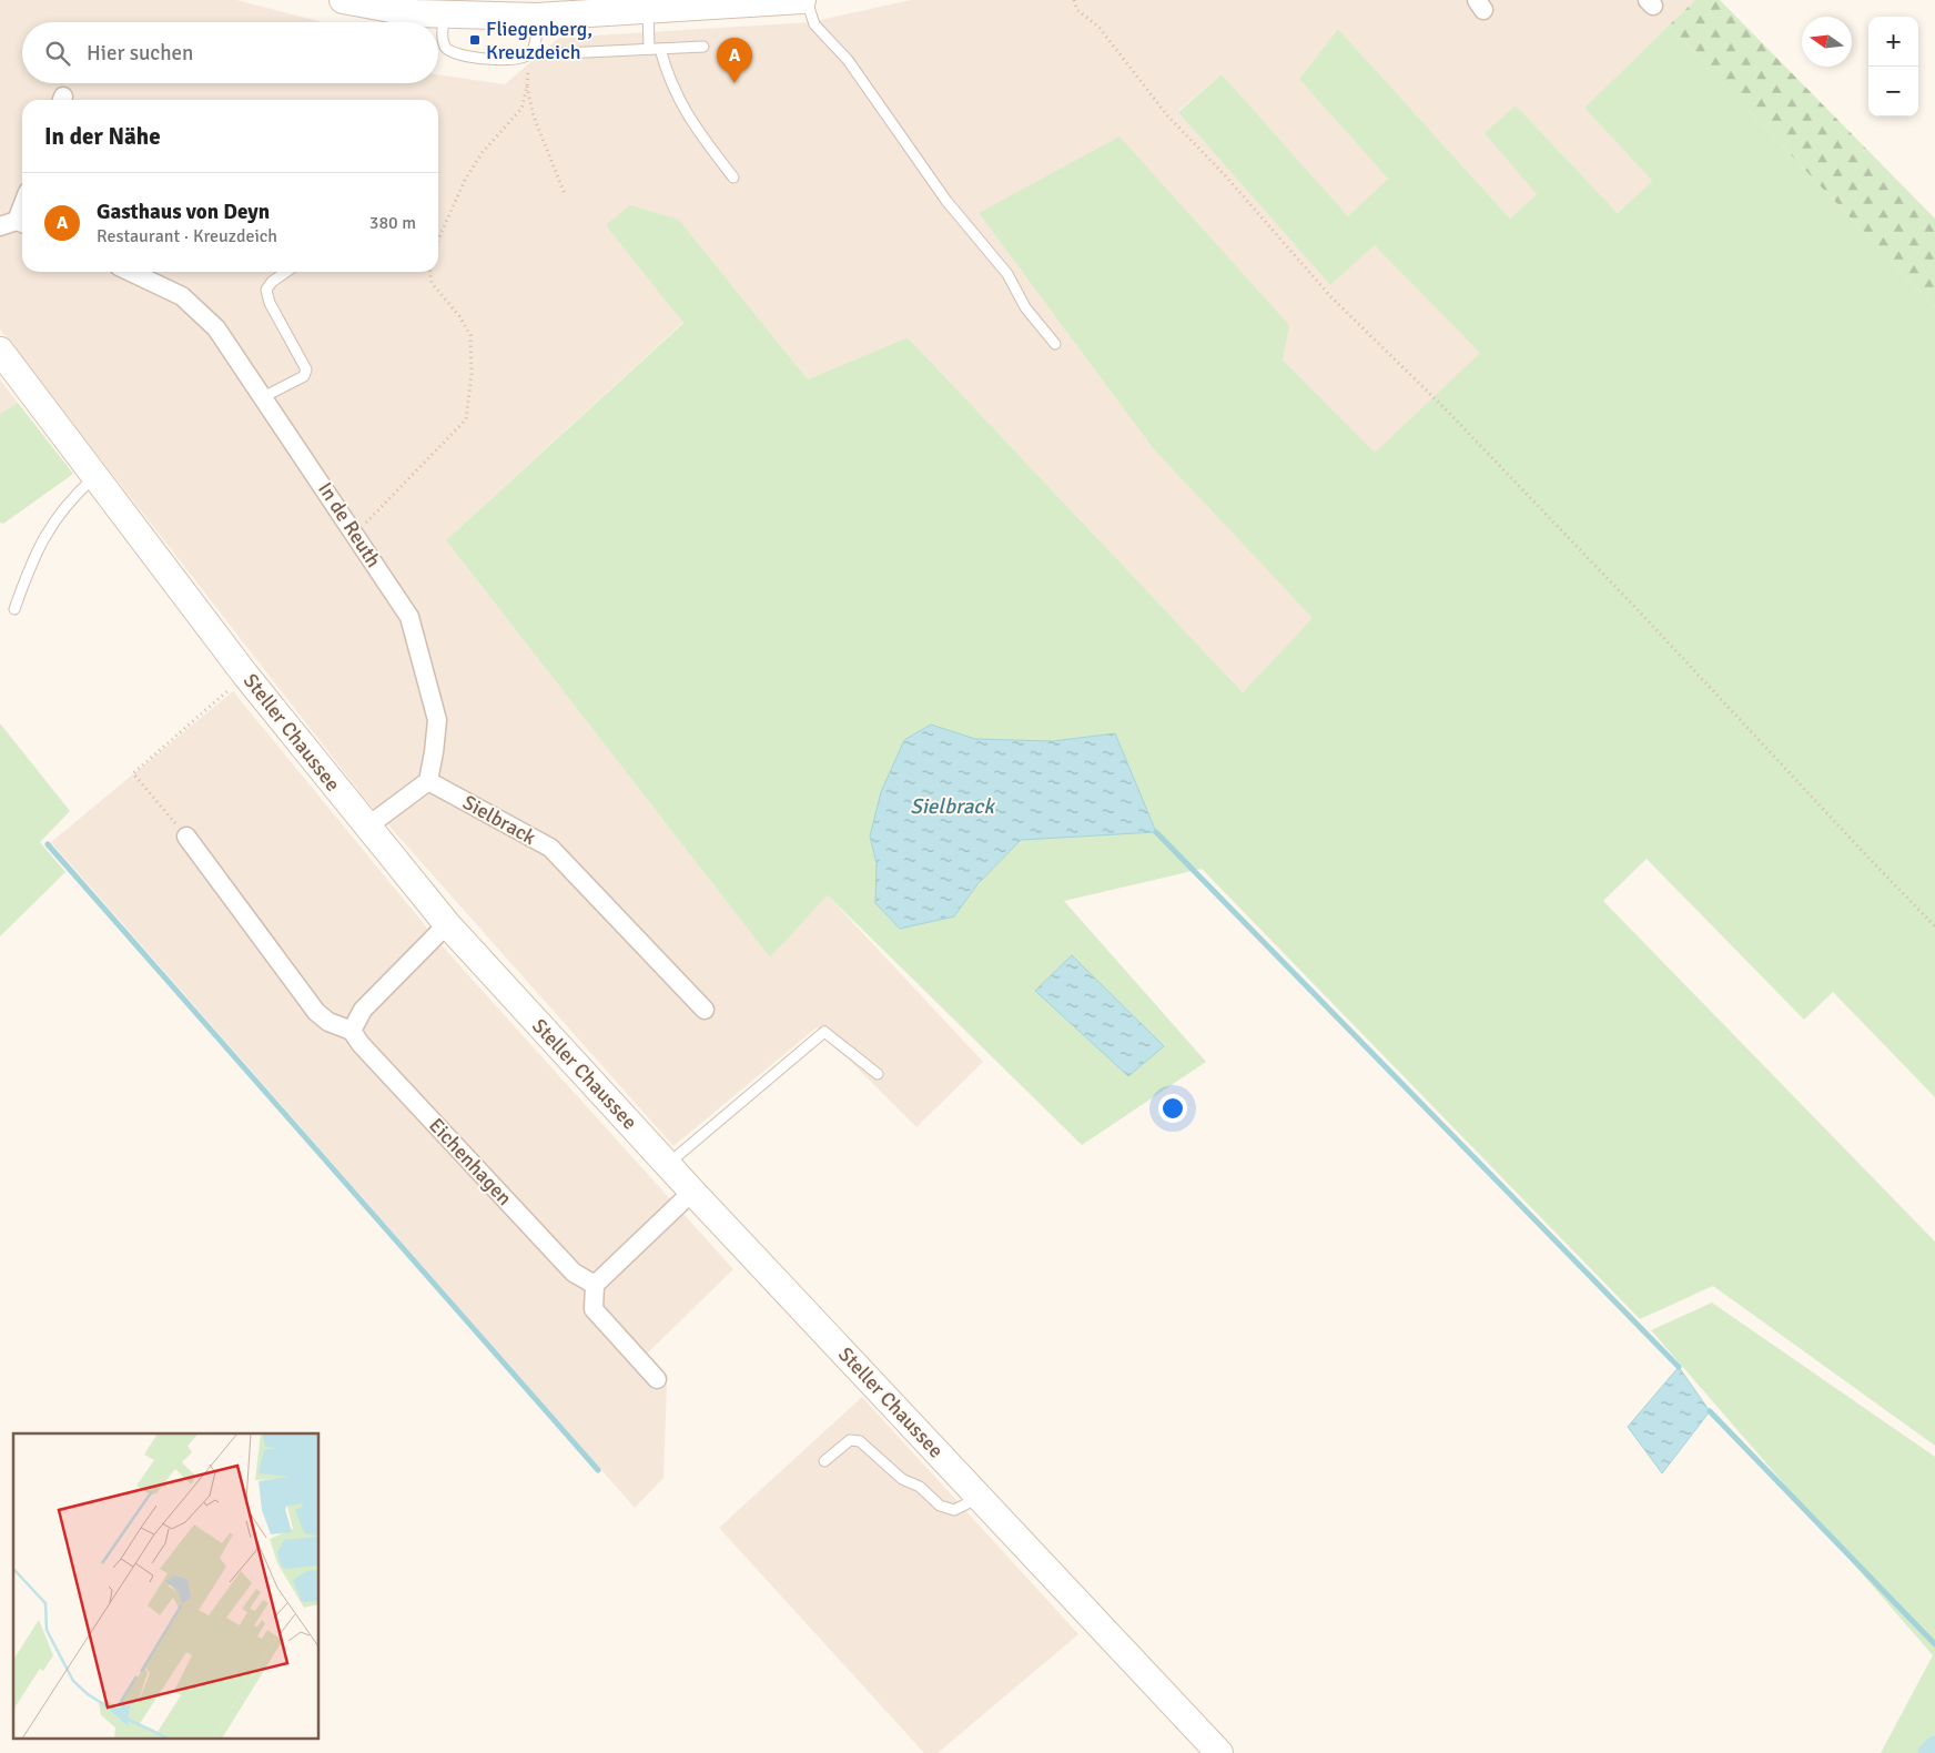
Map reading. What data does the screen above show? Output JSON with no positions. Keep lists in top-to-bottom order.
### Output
{
  "streets": {
    "street": [
      "In de Reuth",
      "Steller Chaussee",
      "Sielbrack",
      "Eichenhagen"
    ]
  },
  "crossings": [
    ["In de Reuth", "Sielbrack"]
  ],
  "water": ["Sielbrack"],
  "places": {
    "transit": ["Fliegenberg, Kreuzdeich"]
  },
  "north": "left",
  "page": {
    "map_buttons": ["+", "−"],
    "search": "Hier suchen",
    "pins": "A",
    "heading": "In der Nähe",
    "list": [
      {
        "mark": "A",
        "name": "Gasthaus von Deyn",
        "note": "Restaurant · Kreuzdeich",
        "value": "380 m"
      }
    ]
  }
}
